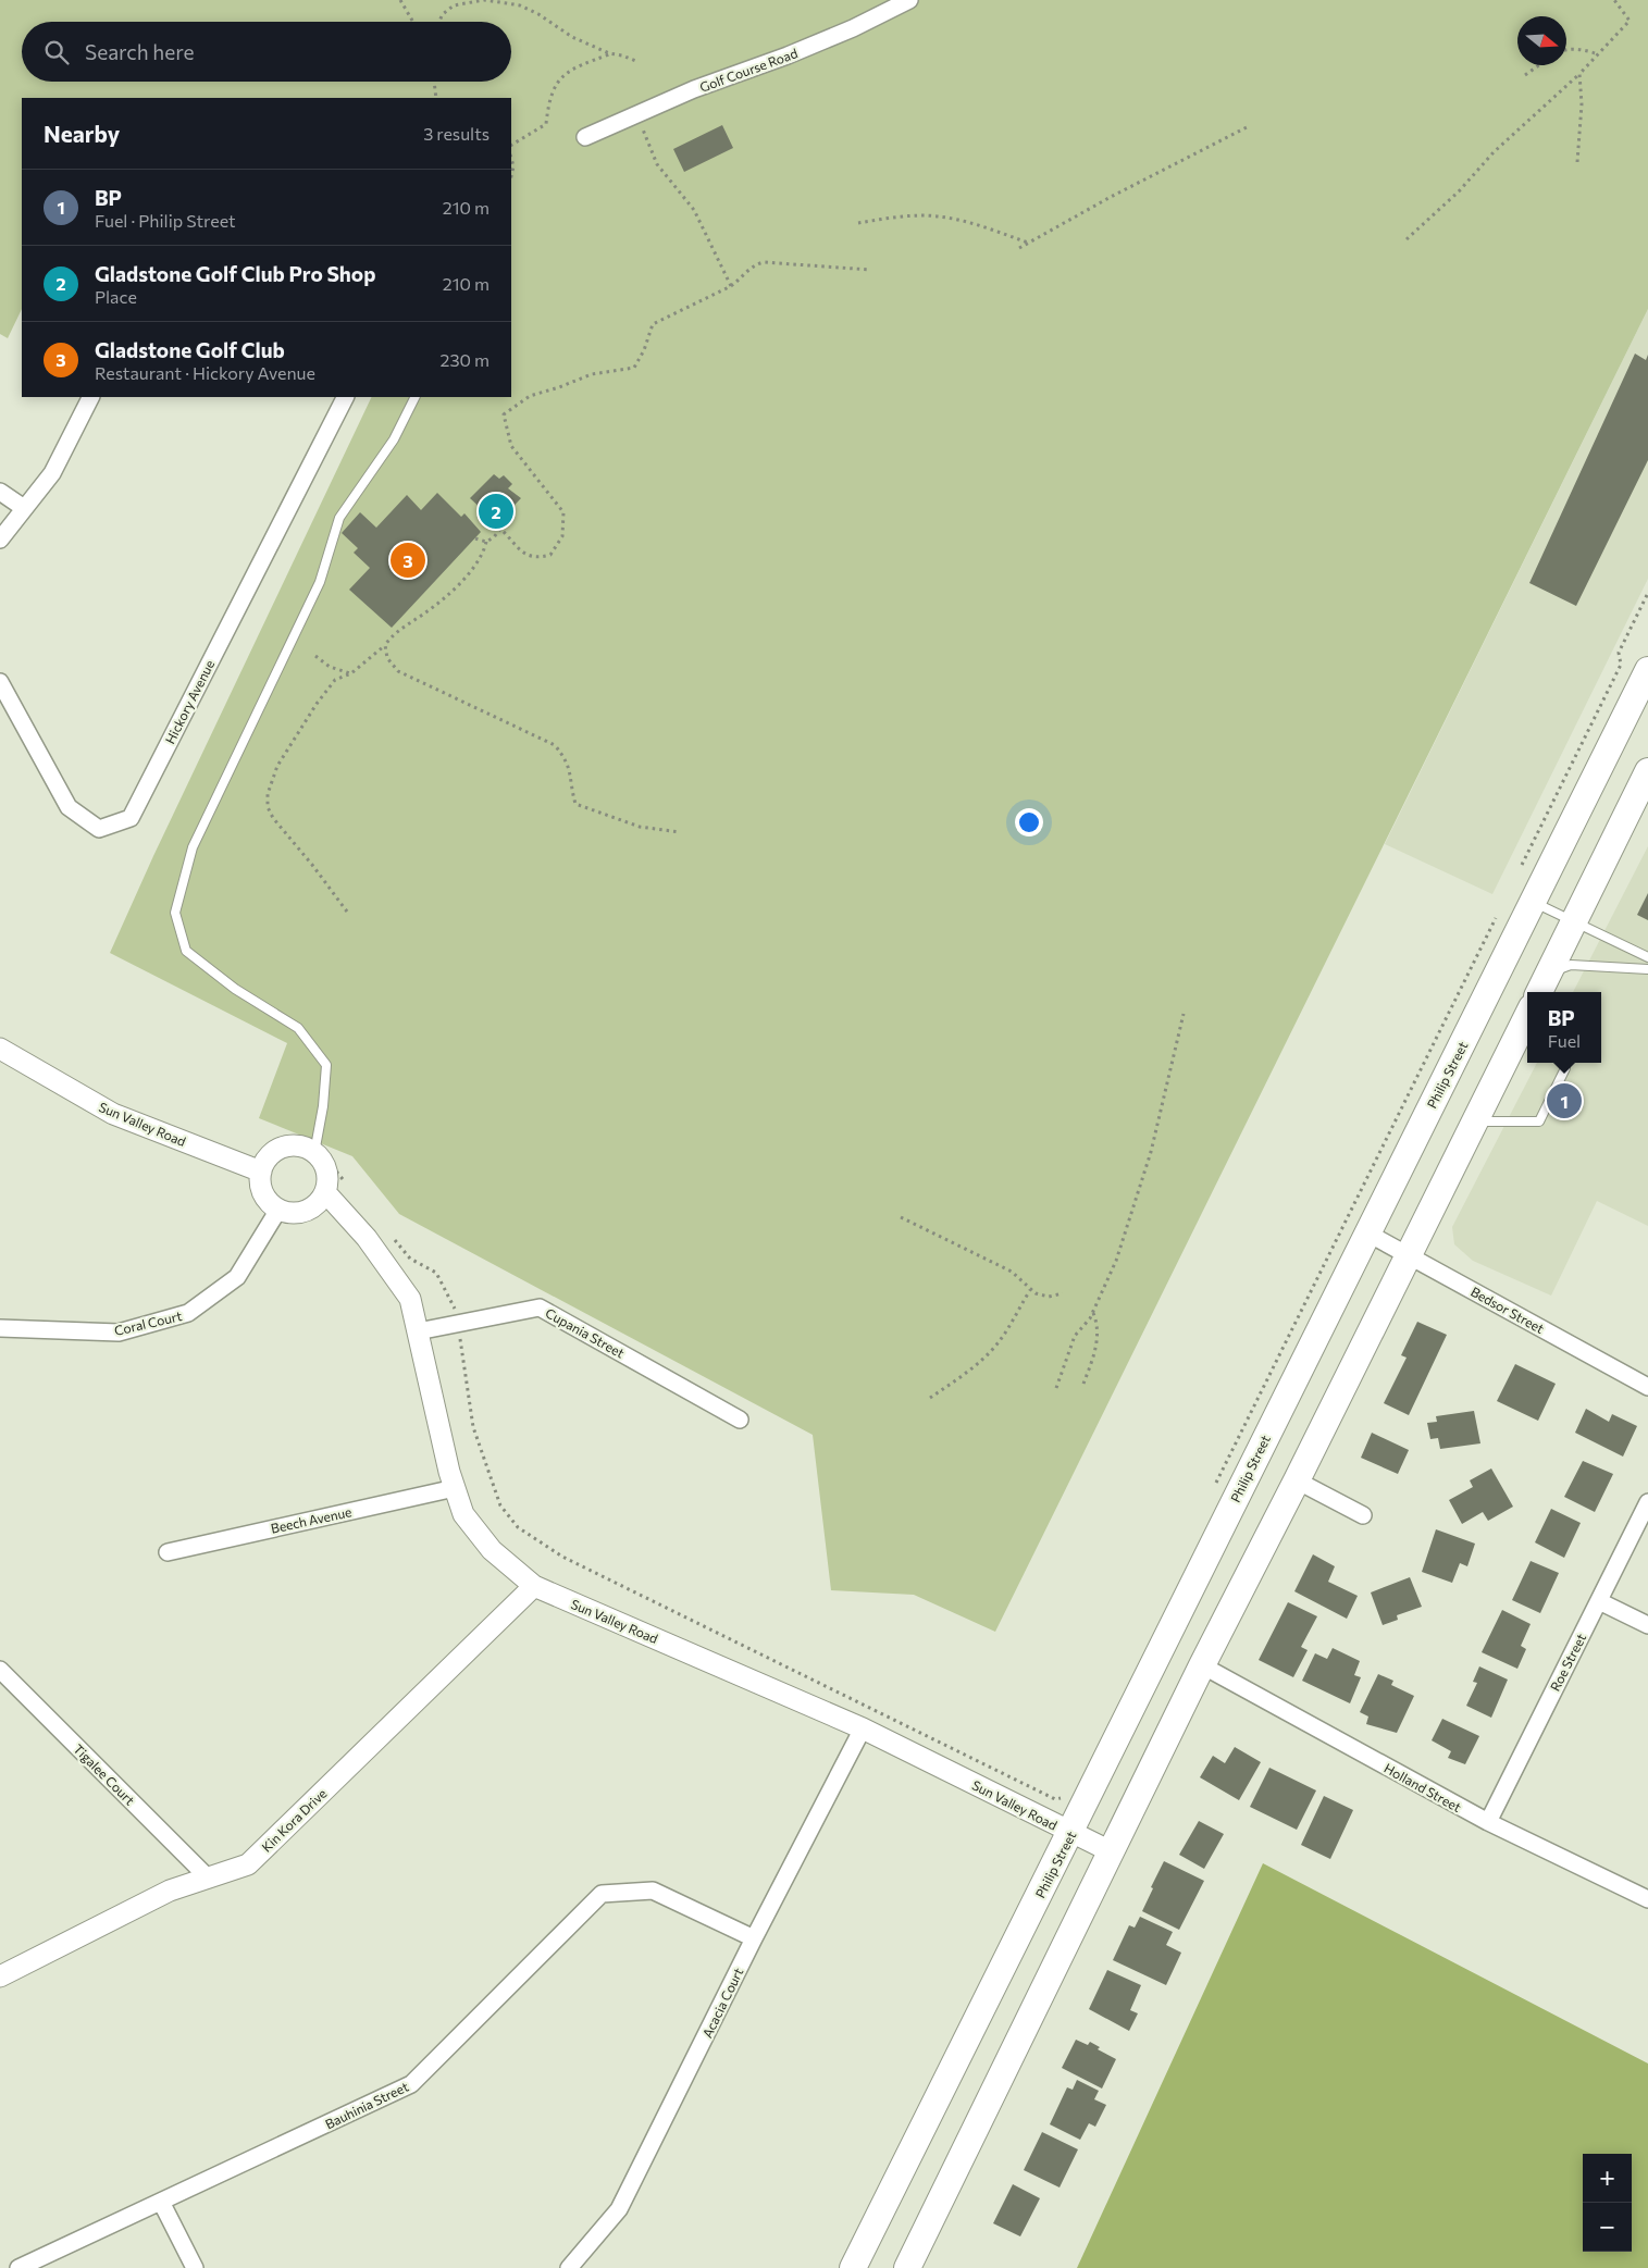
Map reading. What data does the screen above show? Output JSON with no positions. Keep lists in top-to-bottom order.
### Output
{
  "streets": {
    "main road": ["Philip Street"],
    "street": [
      "Golf Course Road",
      "Hickory Avenue",
      "Sun Valley Road",
      "Bedsor Street",
      "Coral Court",
      "Cupania Street",
      "Beech Avenue",
      "Roe Street",
      "Tigalee Court",
      "Holland Street",
      "Kin Kora Drive",
      "Acacia Court",
      "Bauhinia Street"
    ]
  },
  "crossings": [
    ["Philip Street", "Sun Valley Road"],
    ["Philip Street", "Bedsor Street"],
    ["Sun Valley Road", "Coral Court"],
    ["Sun Valley Road", "Cupania Street"],
    ["Sun Valley Road", "Beech Avenue"],
    ["Sun Valley Road", "Kin Kora Drive"],
    ["Sun Valley Road", "Acacia Court"],
    ["Roe Street", "Holland Street"],
    ["Tigalee Court", "Kin Kora Drive"],
    ["Acacia Court", "Bauhinia Street"]
  ],
  "north": "right",
  "page": {
    "search": "Search here",
    "heading": ["Nearby", "3 results"],
    "list": [
      {
        "mark": "1",
        "name": "BP",
        "note": "Fuel · Philip Street",
        "value": "210 m"
      },
      {
        "mark": "2",
        "name": "Gladstone Golf Club Pro Shop",
        "note": "Place",
        "value": "210 m"
      },
      {
        "mark": "3",
        "name": "Gladstone Golf Club",
        "note": "Restaurant · Hickory Avenue",
        "value": "230 m"
      }
    ],
    "pins": ["2", "3", "1"],
    "popup": ["BP", "Fuel"],
    "map_buttons": ["+", "−"]
  }
}
